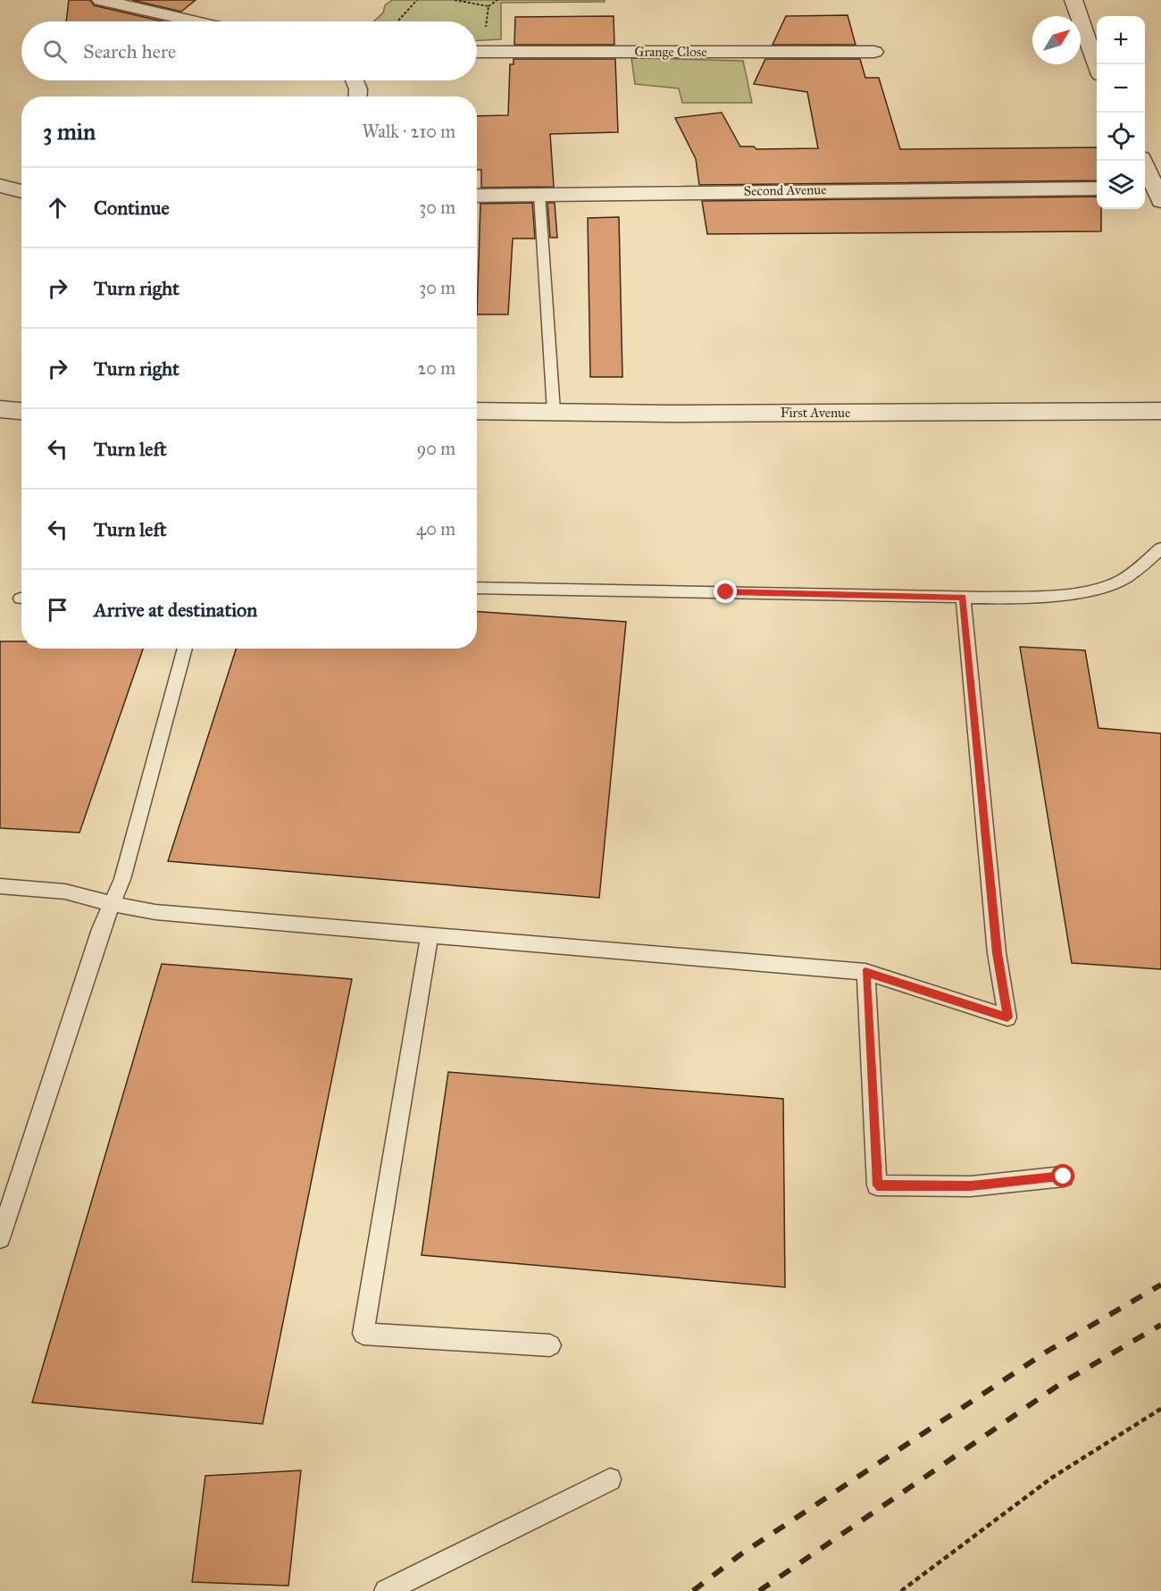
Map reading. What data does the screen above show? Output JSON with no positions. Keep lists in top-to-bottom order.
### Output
{
  "streets": {
    "street": ["Grange Close", "Second Avenue", "First Avenue"]
  },
  "north": "top right",
  "page": {
    "map_buttons": ["+", "−"],
    "search": "Search here",
    "heading": ["3 min", "Walk · 210 m"],
    "list": [
      ["Continue", "30 m"],
      ["Turn right", "30 m"],
      ["Turn right", "20 m"],
      ["Turn left", "90 m"],
      ["Turn left", "40 m"],
      "Arrive at destination"
    ]
  }
}
